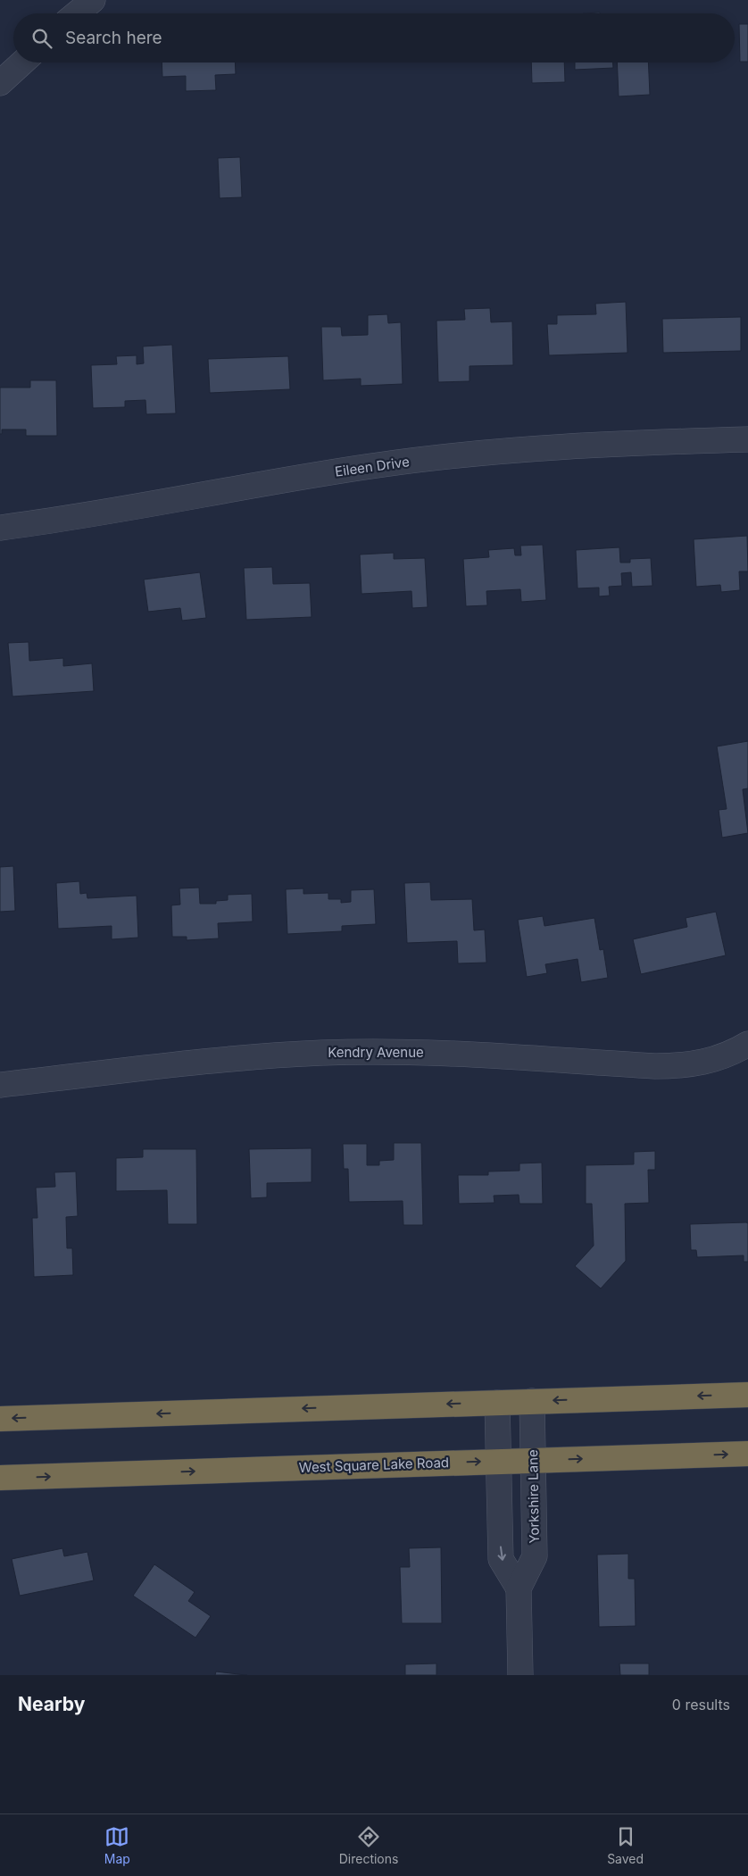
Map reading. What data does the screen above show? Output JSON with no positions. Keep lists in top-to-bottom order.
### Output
{
  "streets": {
    "highway": ["West Square Lake Road"],
    "street": ["Eileen Drive", "Kendry Avenue", "Yorkshire Lane"]
  },
  "crossings": [
    ["West Square Lake Road", "Yorkshire Lane"]
  ],
  "page": {
    "search": "Search here",
    "heading": ["Nearby", "0 results"],
    "nav": ["Map", "Directions", "Saved"]
  }
}
